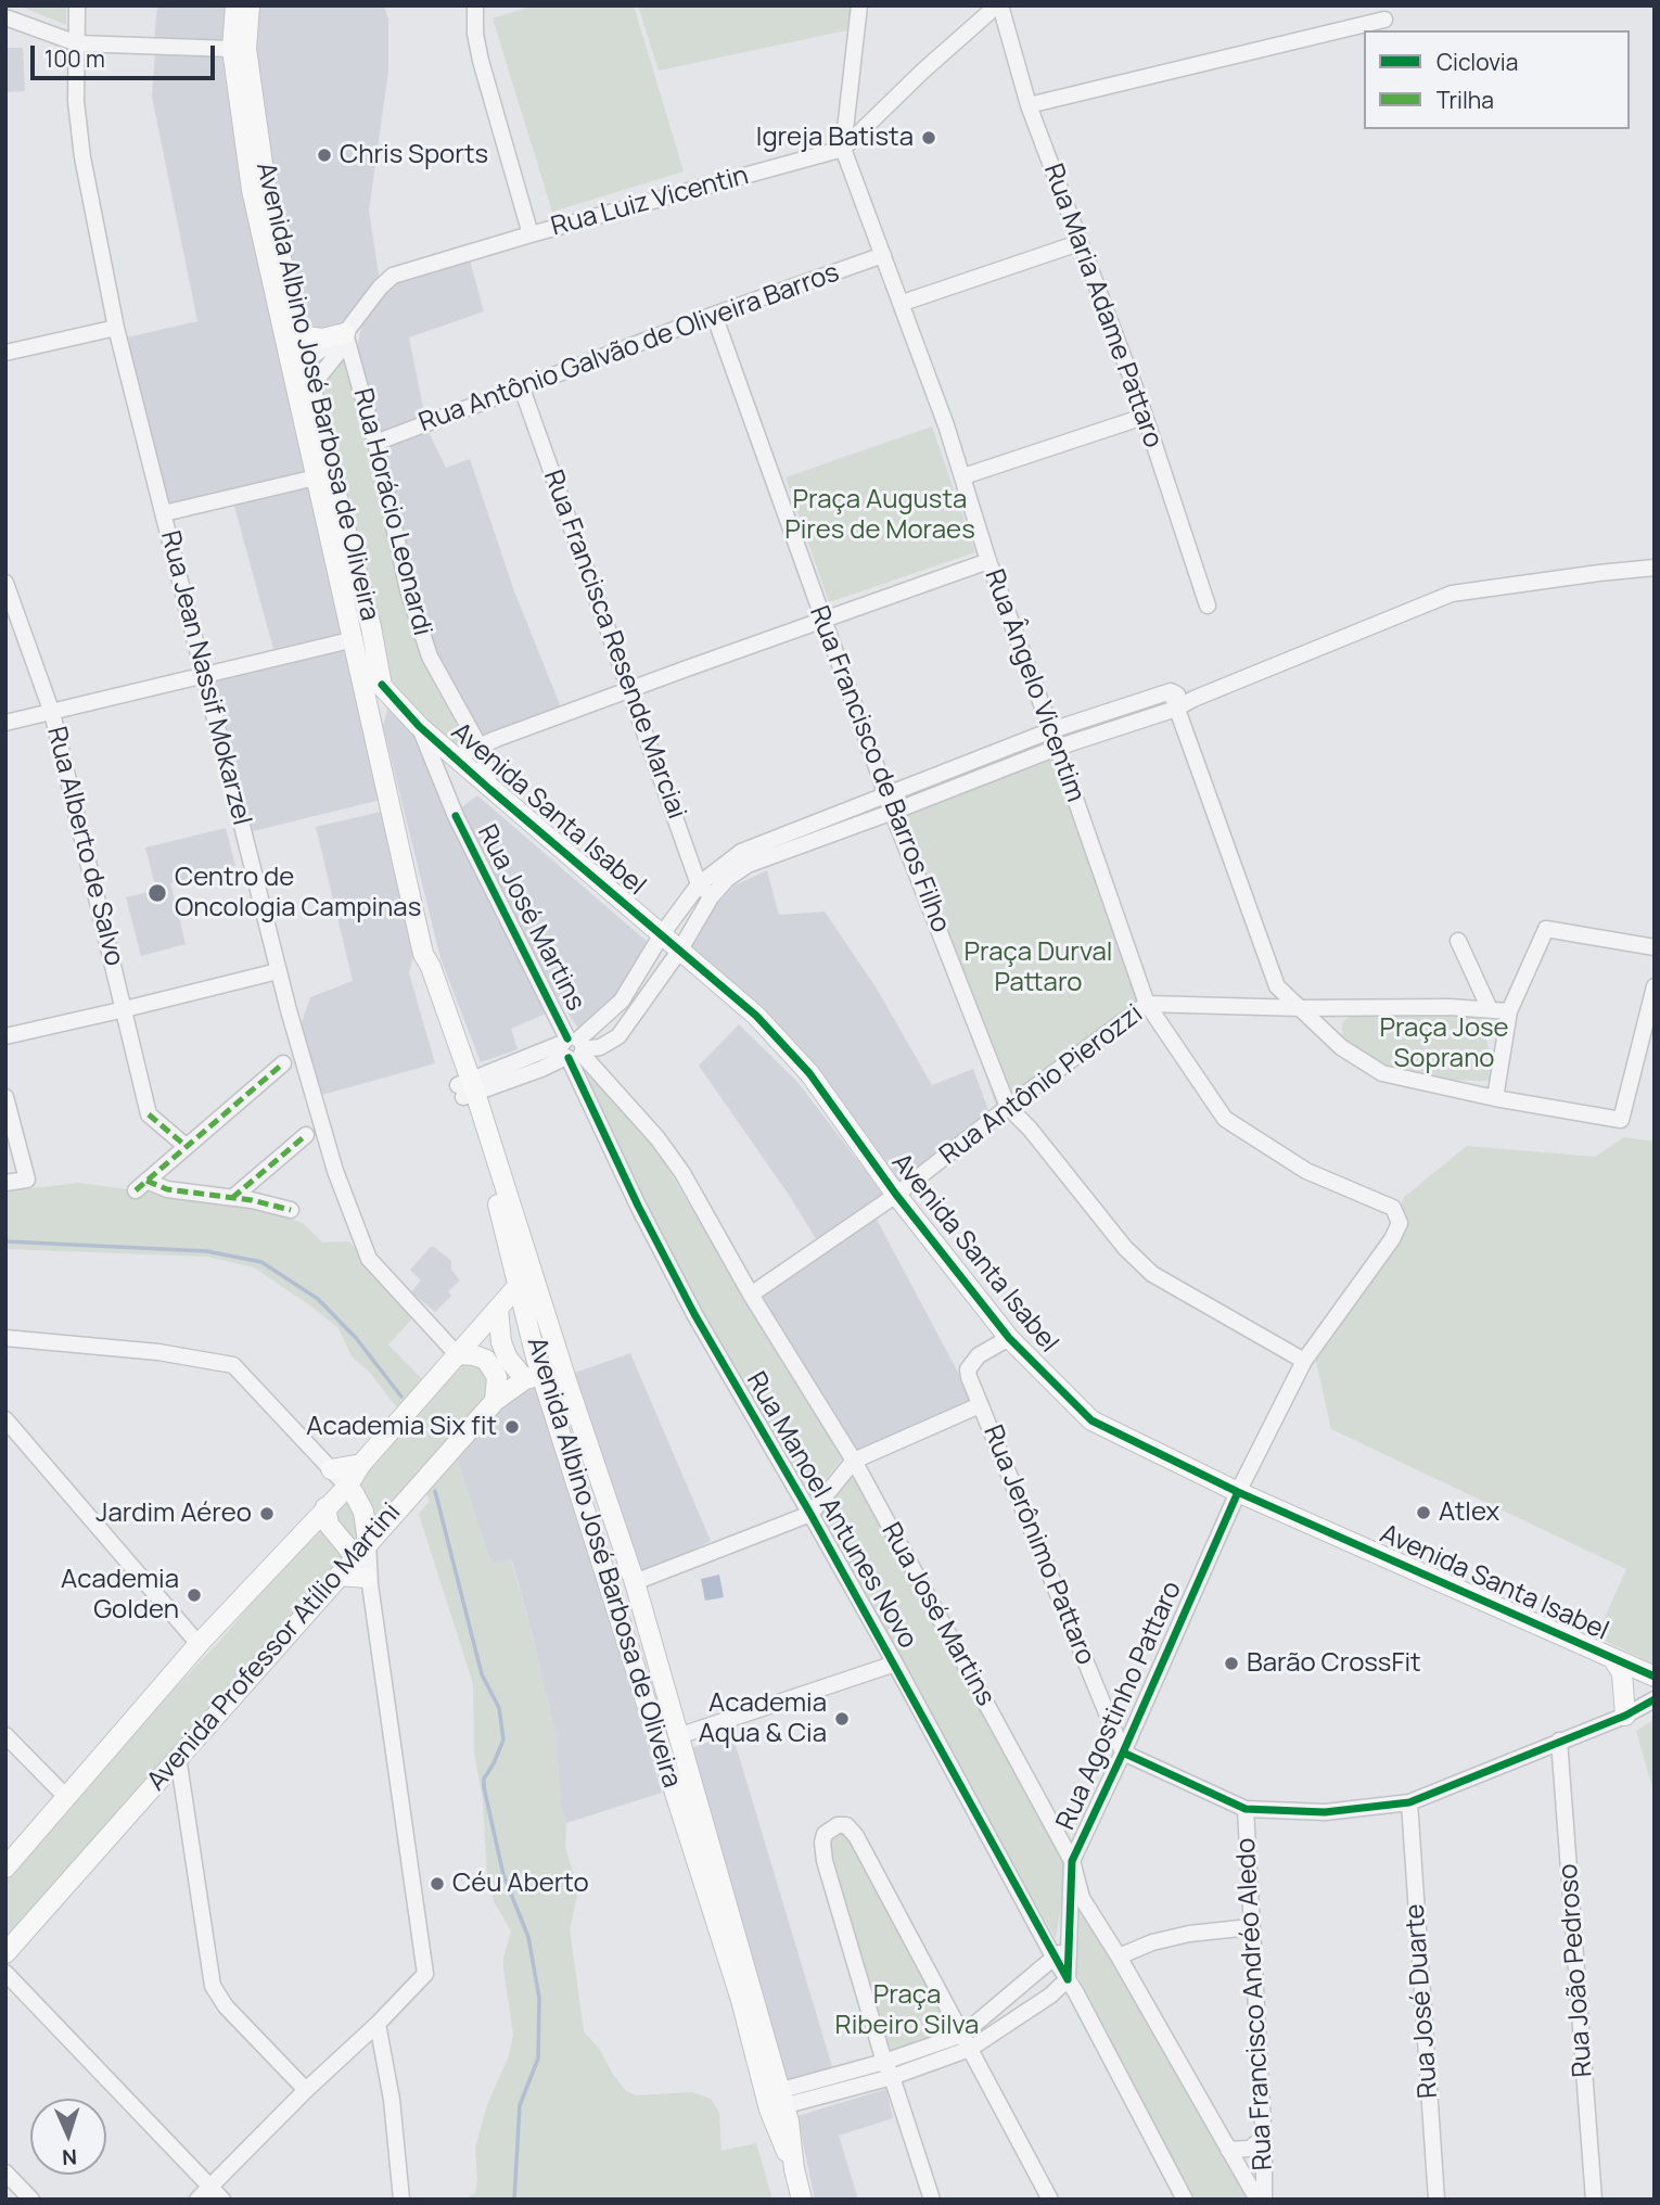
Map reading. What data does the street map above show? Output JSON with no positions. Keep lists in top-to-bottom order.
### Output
{
  "streets": {
    "main road": ["Avenida Albino José Barbosa de Oliveira", "Avenida Santa Isabel", "Avenida Professor Atílio Martini"],
    "street": [
      "Rua Luiz Vicentin",
      "Rua Maria Adame Pattaro",
      "Rua Antônio Galvão de Oliveira Barros",
      "Rua Horácio Leonardi",
      "Rua Francisca Resende Marciai",
      "Rua Jean Nassif Mokarzel",
      "Rua Ângelo Vicentim",
      "Rua Francisco de Barros Filho",
      "Rua Alberto de Salvo",
      "Rua José Martins",
      "Rua Antônio Pierozzi",
      "Rua Manoel Antunes Novo",
      "Rua Jerônimo Pattaro",
      "Rua Agostinho Pattaro",
      "Rua João Pedroso",
      "Rua José Duarte",
      "Rua Francisco Andréo Aledo"
    ]
  },
  "crossings": [
    ["Rua Luiz Vicentin", "Avenida Albino José Barbosa de Oliveira"],
    ["Rua Luiz Vicentin", "Rua Horácio Leonardi"],
    ["Rua Luiz Vicentin", "Rua Ângelo Vicentim"],
    ["Rua Antônio Galvão de Oliveira Barros", "Rua Horácio Leonardi"],
    ["Rua Antônio Galvão de Oliveira Barros", "Rua Francisca Resende Marciai"],
    ["Rua Antônio Galvão de Oliveira Barros", "Rua Ângelo Vicentim"],
    ["Rua Antônio Galvão de Oliveira Barros", "Rua Francisco de Barros Filho"],
    ["Avenida Albino José Barbosa de Oliveira", "Rua Horácio Leonardi"],
    ["Avenida Albino José Barbosa de Oliveira", "Avenida Santa Isabel"],
    ["Avenida Albino José Barbosa de Oliveira", "Avenida Professor Atílio Martini"],
    ["Rua Horácio Leonardi", "Avenida Santa Isabel"],
    ["Rua Jean Nassif Mokarzel", "Avenida Professor Atílio Martini"],
    ["Rua Ângelo Vicentim", "Rua Antônio Pierozzi"],
    ["Rua Ângelo Vicentim", "Rua Agostinho Pattaro"],
    ["Rua Francisco de Barros Filho", "Rua Antônio Pierozzi"],
    ["Rua Francisco de Barros Filho", "Rua Agostinho Pattaro"],
    ["Avenida Santa Isabel", "Rua José Martins"],
    ["Avenida Santa Isabel", "Rua Antônio Pierozzi"],
    ["Avenida Santa Isabel", "Rua Jerônimo Pattaro"],
    ["Avenida Santa Isabel", "Rua Agostinho Pattaro"],
    ["Rua José Martins", "Rua Antônio Pierozzi"],
    ["Rua José Martins", "Rua Manoel Antunes Novo"],
    ["Rua José Martins", "Rua Agostinho Pattaro"],
    ["Rua Manoel Antunes Novo", "Rua Agostinho Pattaro"],
    ["Rua Jerônimo Pattaro", "Rua Agostinho Pattaro"]
  ],
  "parks": [
    "Praça Augusta Pires de Moraes",
    "Praça Durval Pattaro",
    "Praça Jose Soprano",
    "Praça Ribeiro Silva"
  ],
  "places": [
    "Igreja Batista",
    "Chris Sports",
    "Centro de Oncologia Campinas",
    "Academia Six fit",
    "Atlex",
    "Jardim Aéreo",
    "Academia Golden",
    "Barão CrossFit",
    "Academia Aqua & Cia",
    "Céu Aberto"
  ],
  "legend": ["Ciclovia", "Trilha"],
  "scale_bar": "100 m",
  "north": "bottom"
}
